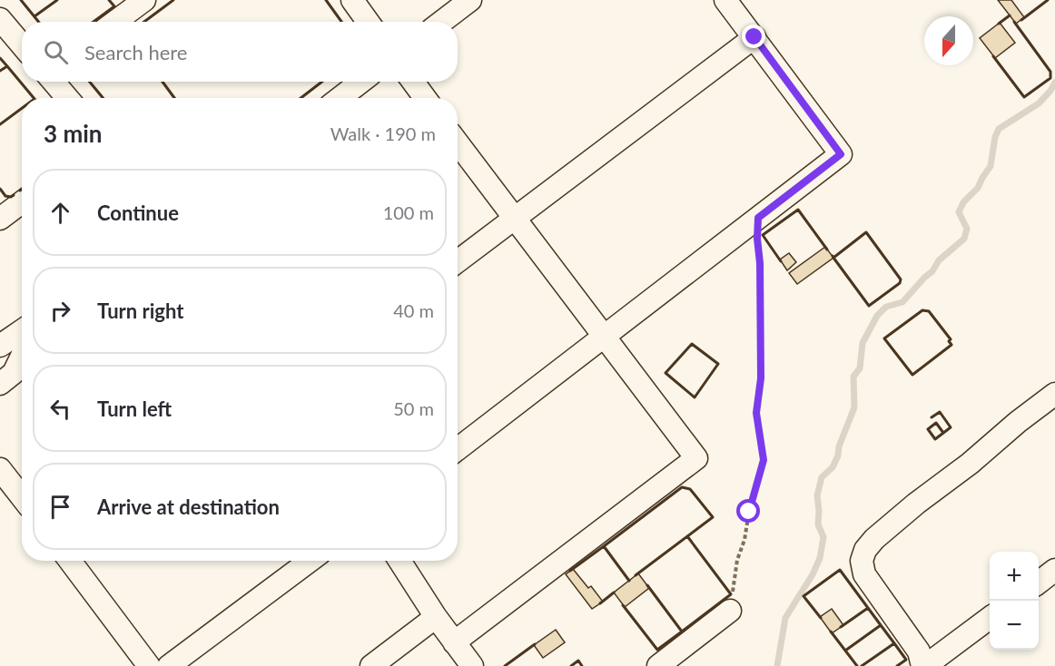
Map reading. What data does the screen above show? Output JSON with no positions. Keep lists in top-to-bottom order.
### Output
{
  "north": "bottom",
  "page": {
    "search": "Search here",
    "heading": ["3 min", "Walk · 190 m"],
    "list": [
      ["Continue", "100 m"],
      ["Turn right", "40 m"],
      ["Turn left", "50 m"],
      "Arrive at destination"
    ],
    "map_buttons": ["+", "−"]
  }
}
